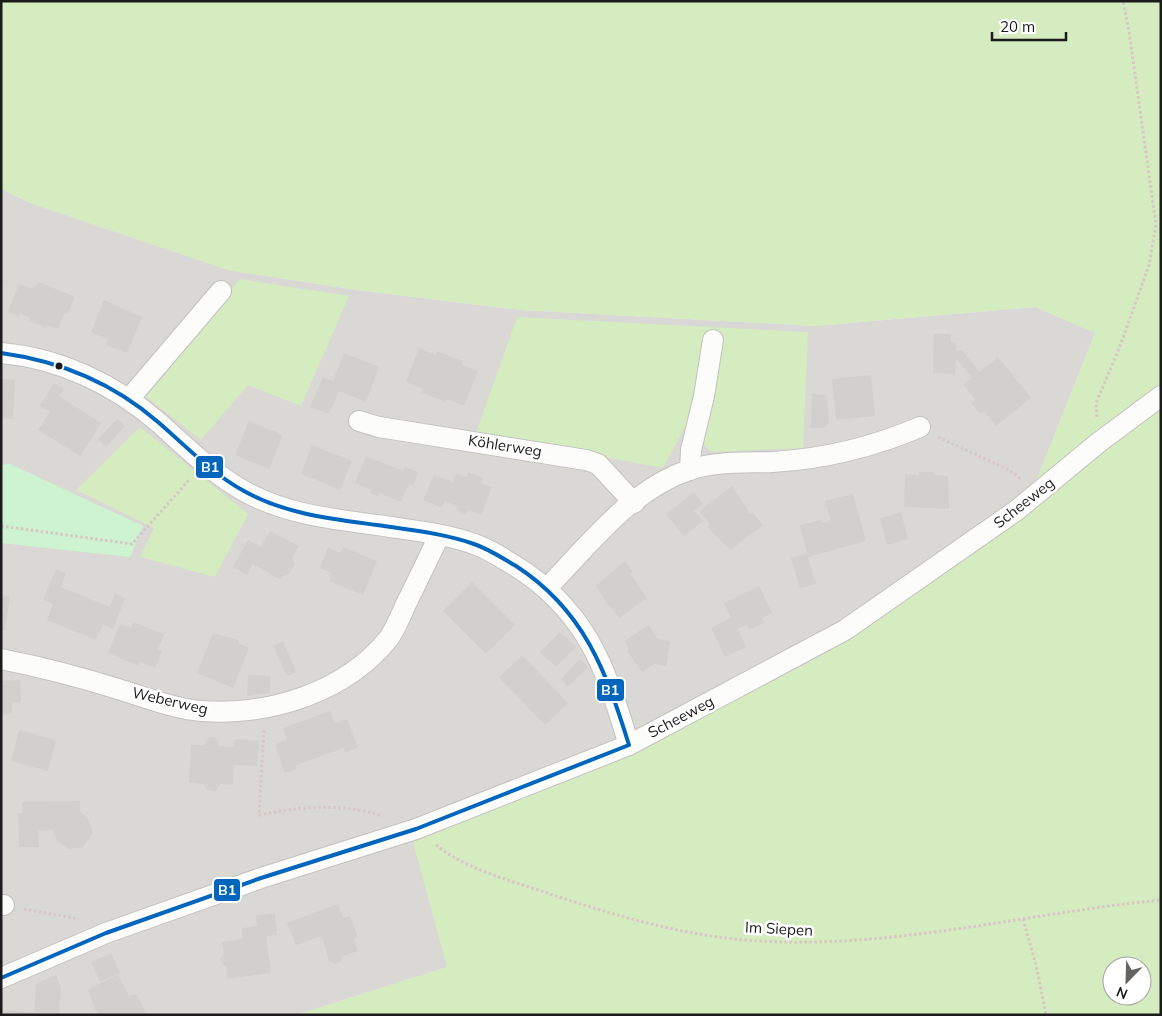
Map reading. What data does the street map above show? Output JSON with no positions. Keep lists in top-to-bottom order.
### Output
{
  "streets": {
    "street": ["Köhlerweg", "Scheeweg", "Weberweg"],
    "path": ["Im Siepen"]
  },
  "crossings": [
    ["Scheeweg", "Im Siepen"],
    ["Weberweg", "Im Siepen"]
  ],
  "lines": ["transit line B1"],
  "scale_bar": "20 m",
  "north": "bottom left"
}
